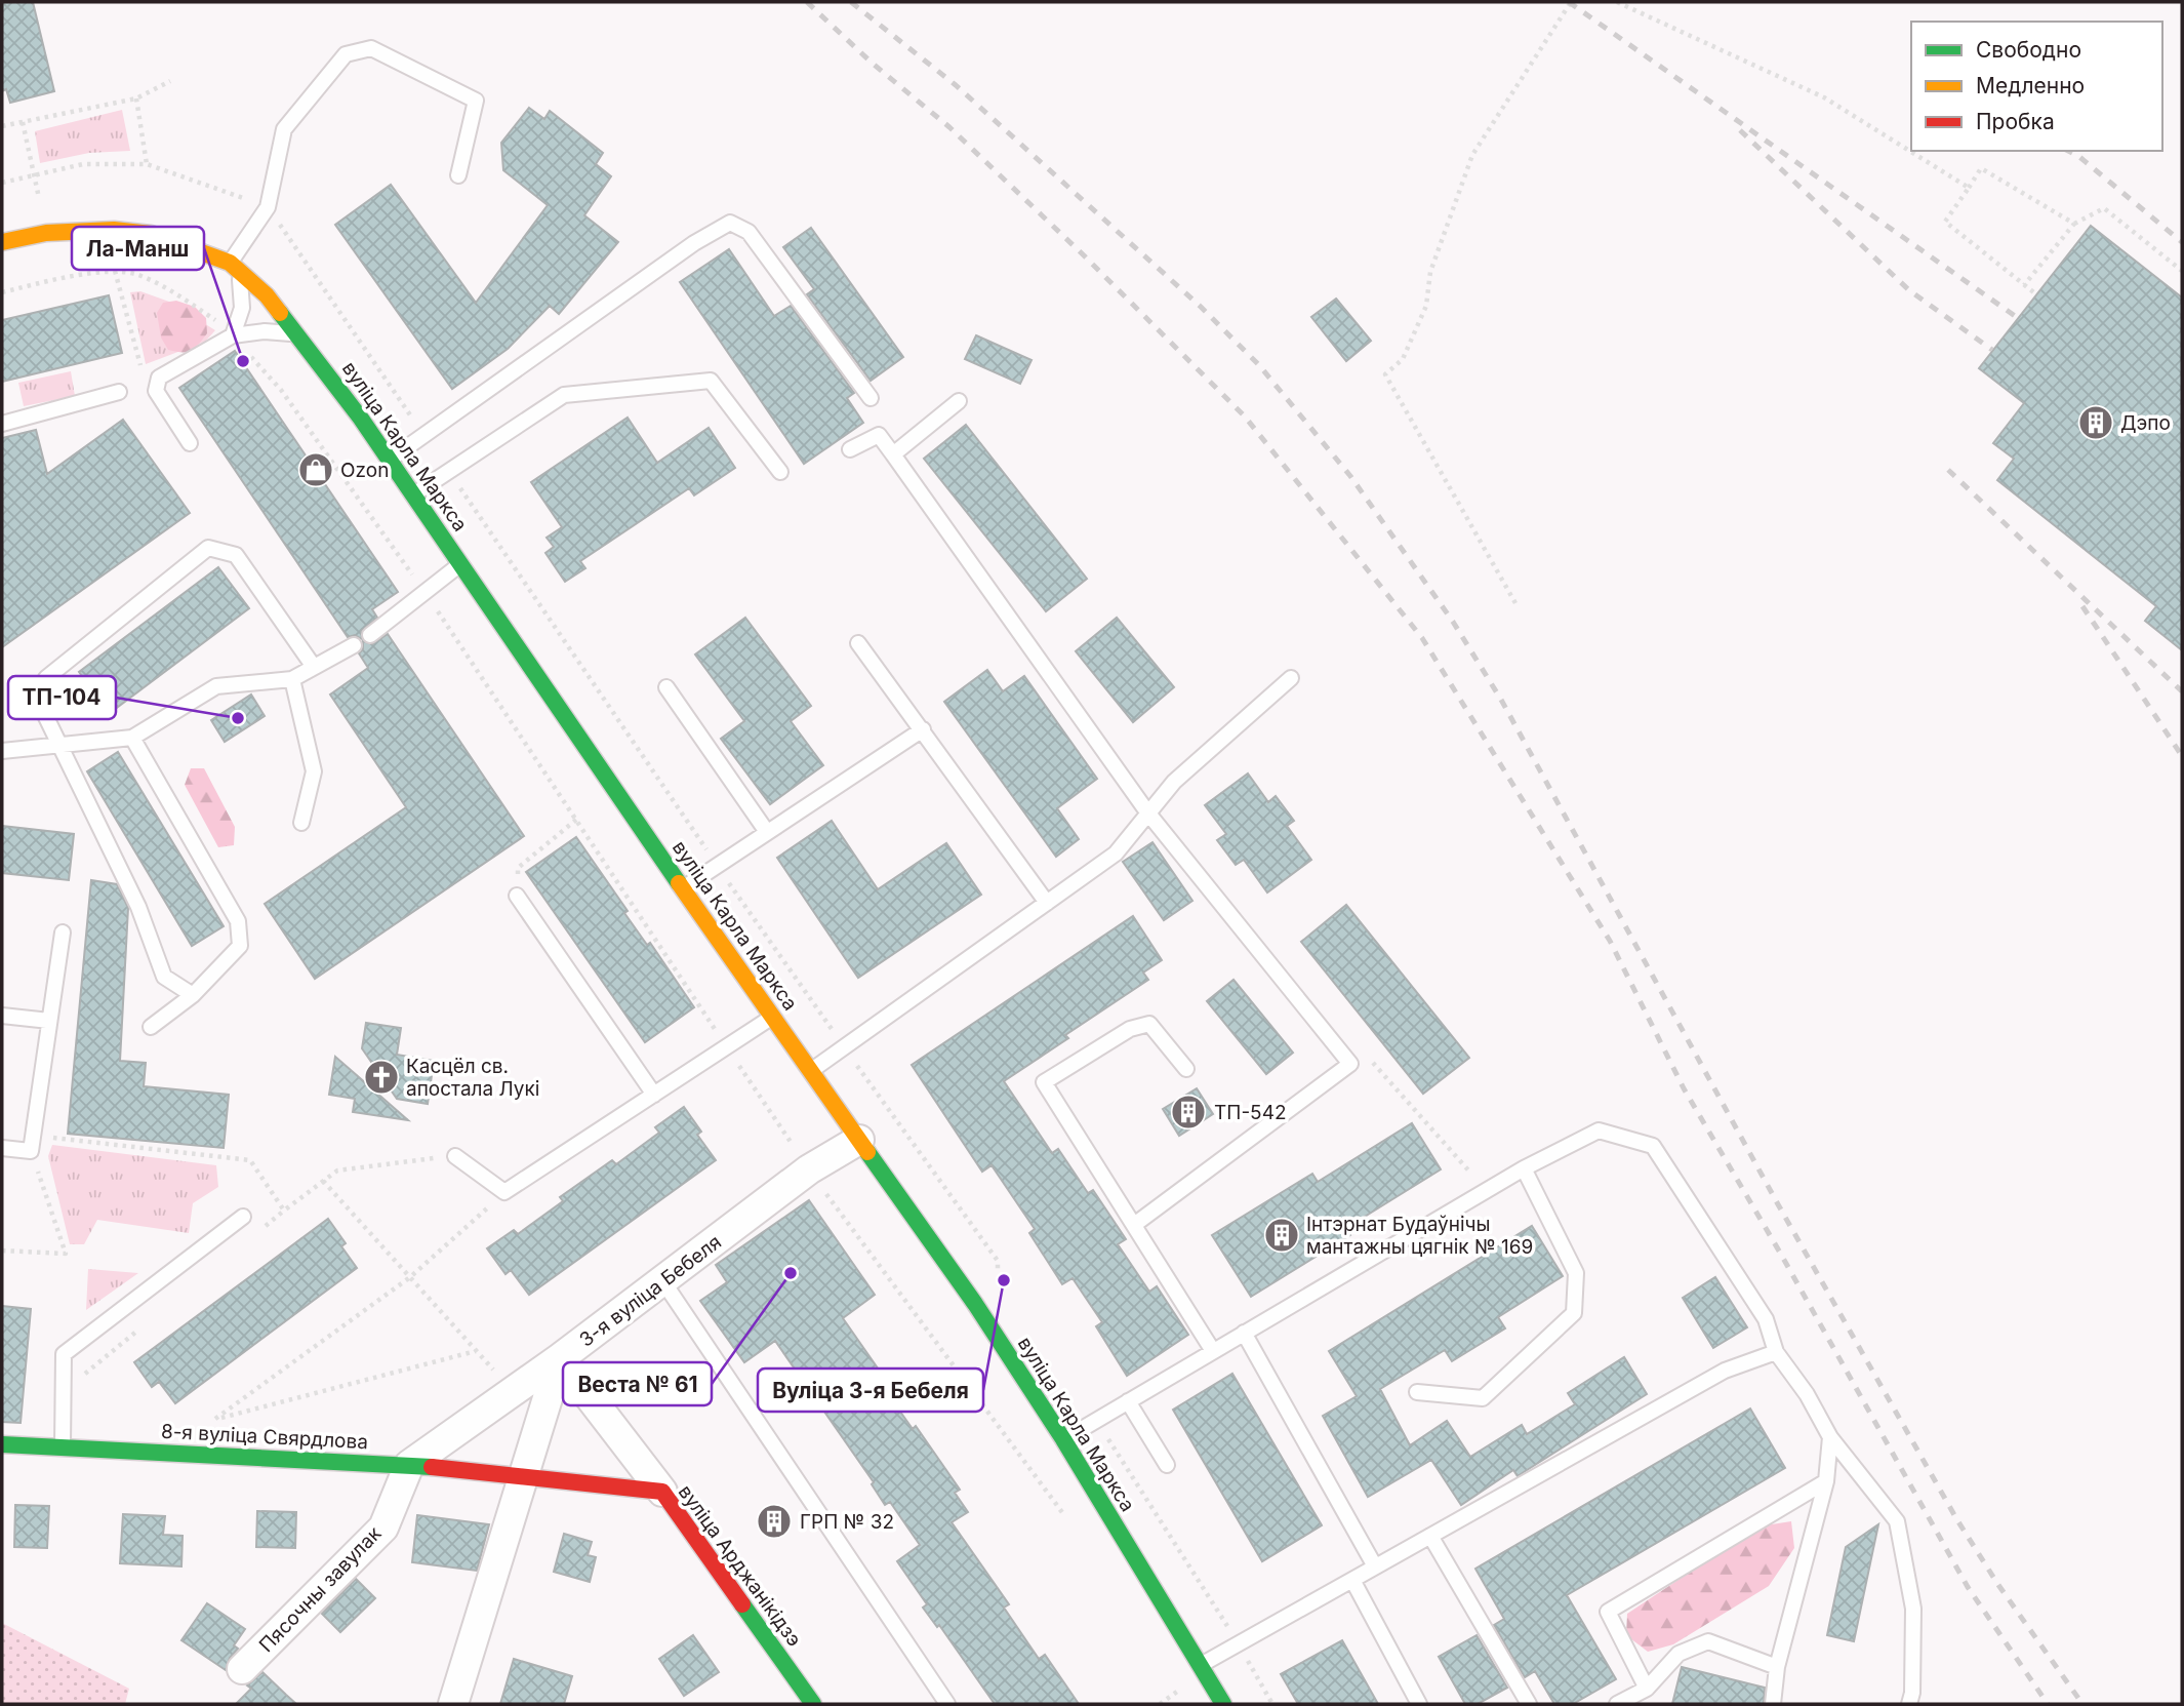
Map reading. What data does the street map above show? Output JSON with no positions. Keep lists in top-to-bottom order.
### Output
{
  "streets": {
    "main road": ["вуліца Карла Маркса", "8-я вуліца Свярдлова", "вуліца Арджанікідзэ"],
    "street": ["3-я вуліца Бебеля", "Пясочны завулак"]
  },
  "crossings": [
    ["вуліца Карла Маркса", "3-я вуліца Бебеля"],
    ["3-я вуліца Бебеля", "8-я вуліца Свярдлова"],
    ["3-я вуліца Бебеля", "вуліца Арджанікідзэ"],
    ["8-я вуліца Свярдлова", "вуліца Арджанікідзэ"],
    ["8-я вуліца Свярдлова", "Пясочны завулак"]
  ],
  "places": {
    "other": [
      "Ла-Манш",
      "ТП-104",
      "Веста № 61",
      "Вуліца 3-я Бебеля"
    ],
    "building": [
      "Дэпо",
      "ТП-542",
      "Інтэрнат Будаўнічы мантажны цягнік № 169",
      "ГРП № 32"
    ],
    "shop": ["Ozon"],
    "church": ["Касцёл св. апостала Лукі"]
  },
  "legend": ["Свободно", "Медленно", "Пробка"]
}
